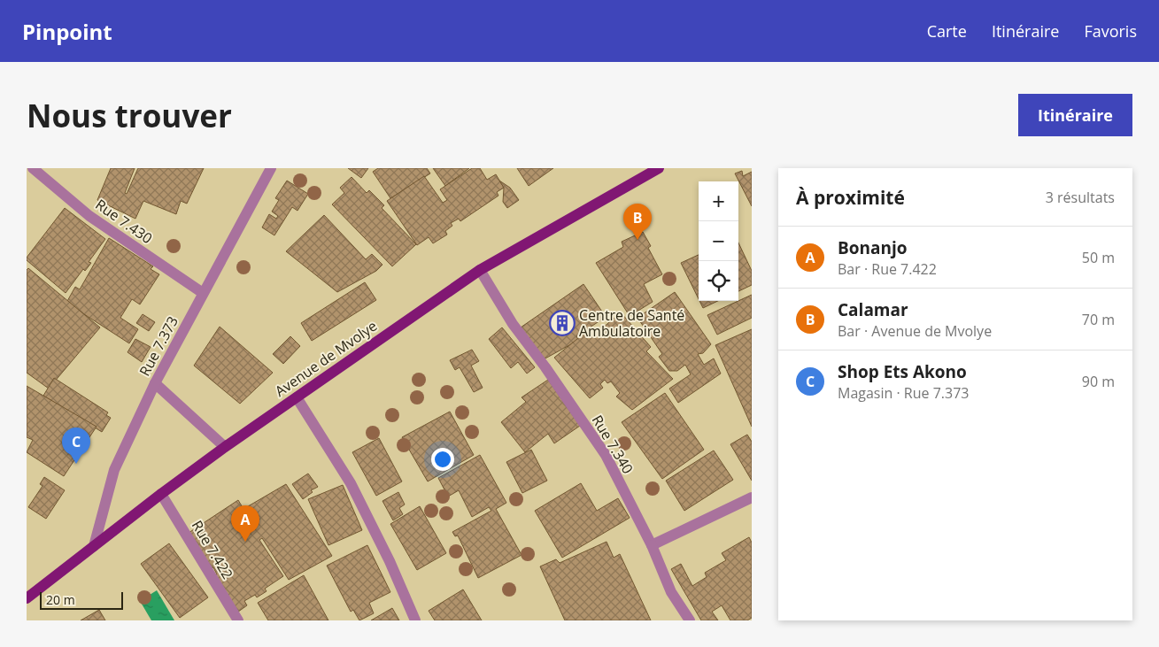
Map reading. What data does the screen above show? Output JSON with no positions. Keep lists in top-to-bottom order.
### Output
{
  "streets": {
    "main road": ["Avenue de Mvolye"],
    "street": [
      "Rue 7.430",
      "Rue 7.373",
      "Rue 7.340",
      "Rue 7.422"
    ]
  },
  "crossings": [
    ["Rue 7.430", "Rue 7.373"],
    ["Rue 7.373", "Avenue de Mvolye"],
    ["Avenue de Mvolye", "Rue 7.340"],
    ["Avenue de Mvolye", "Rue 7.422"]
  ],
  "places": {
    "building": ["Centre de Santé Ambulatoire"]
  },
  "scale_bar": "20 m",
  "page": {
    "header": "Pinpoint",
    "nav": ["Carte", "Itinéraire", "Favoris"],
    "buttons": "Itinéraire",
    "title": "Nous trouver",
    "heading": ["À proximité", "3 résultats"],
    "map_buttons": ["+", "−"],
    "pins": ["B", "C", "A"],
    "list": [
      {
        "mark": "A",
        "name": "Bonanjo",
        "note": "Bar · Rue 7.422",
        "value": "50 m"
      },
      {
        "mark": "B",
        "name": "Calamar",
        "note": "Bar · Avenue de Mvolye",
        "value": "70 m"
      },
      {
        "mark": "C",
        "name": "Shop Ets Akono",
        "note": "Magasin · Rue 7.373",
        "value": "90 m"
      }
    ],
    "scale": "20 m"
  }
}
